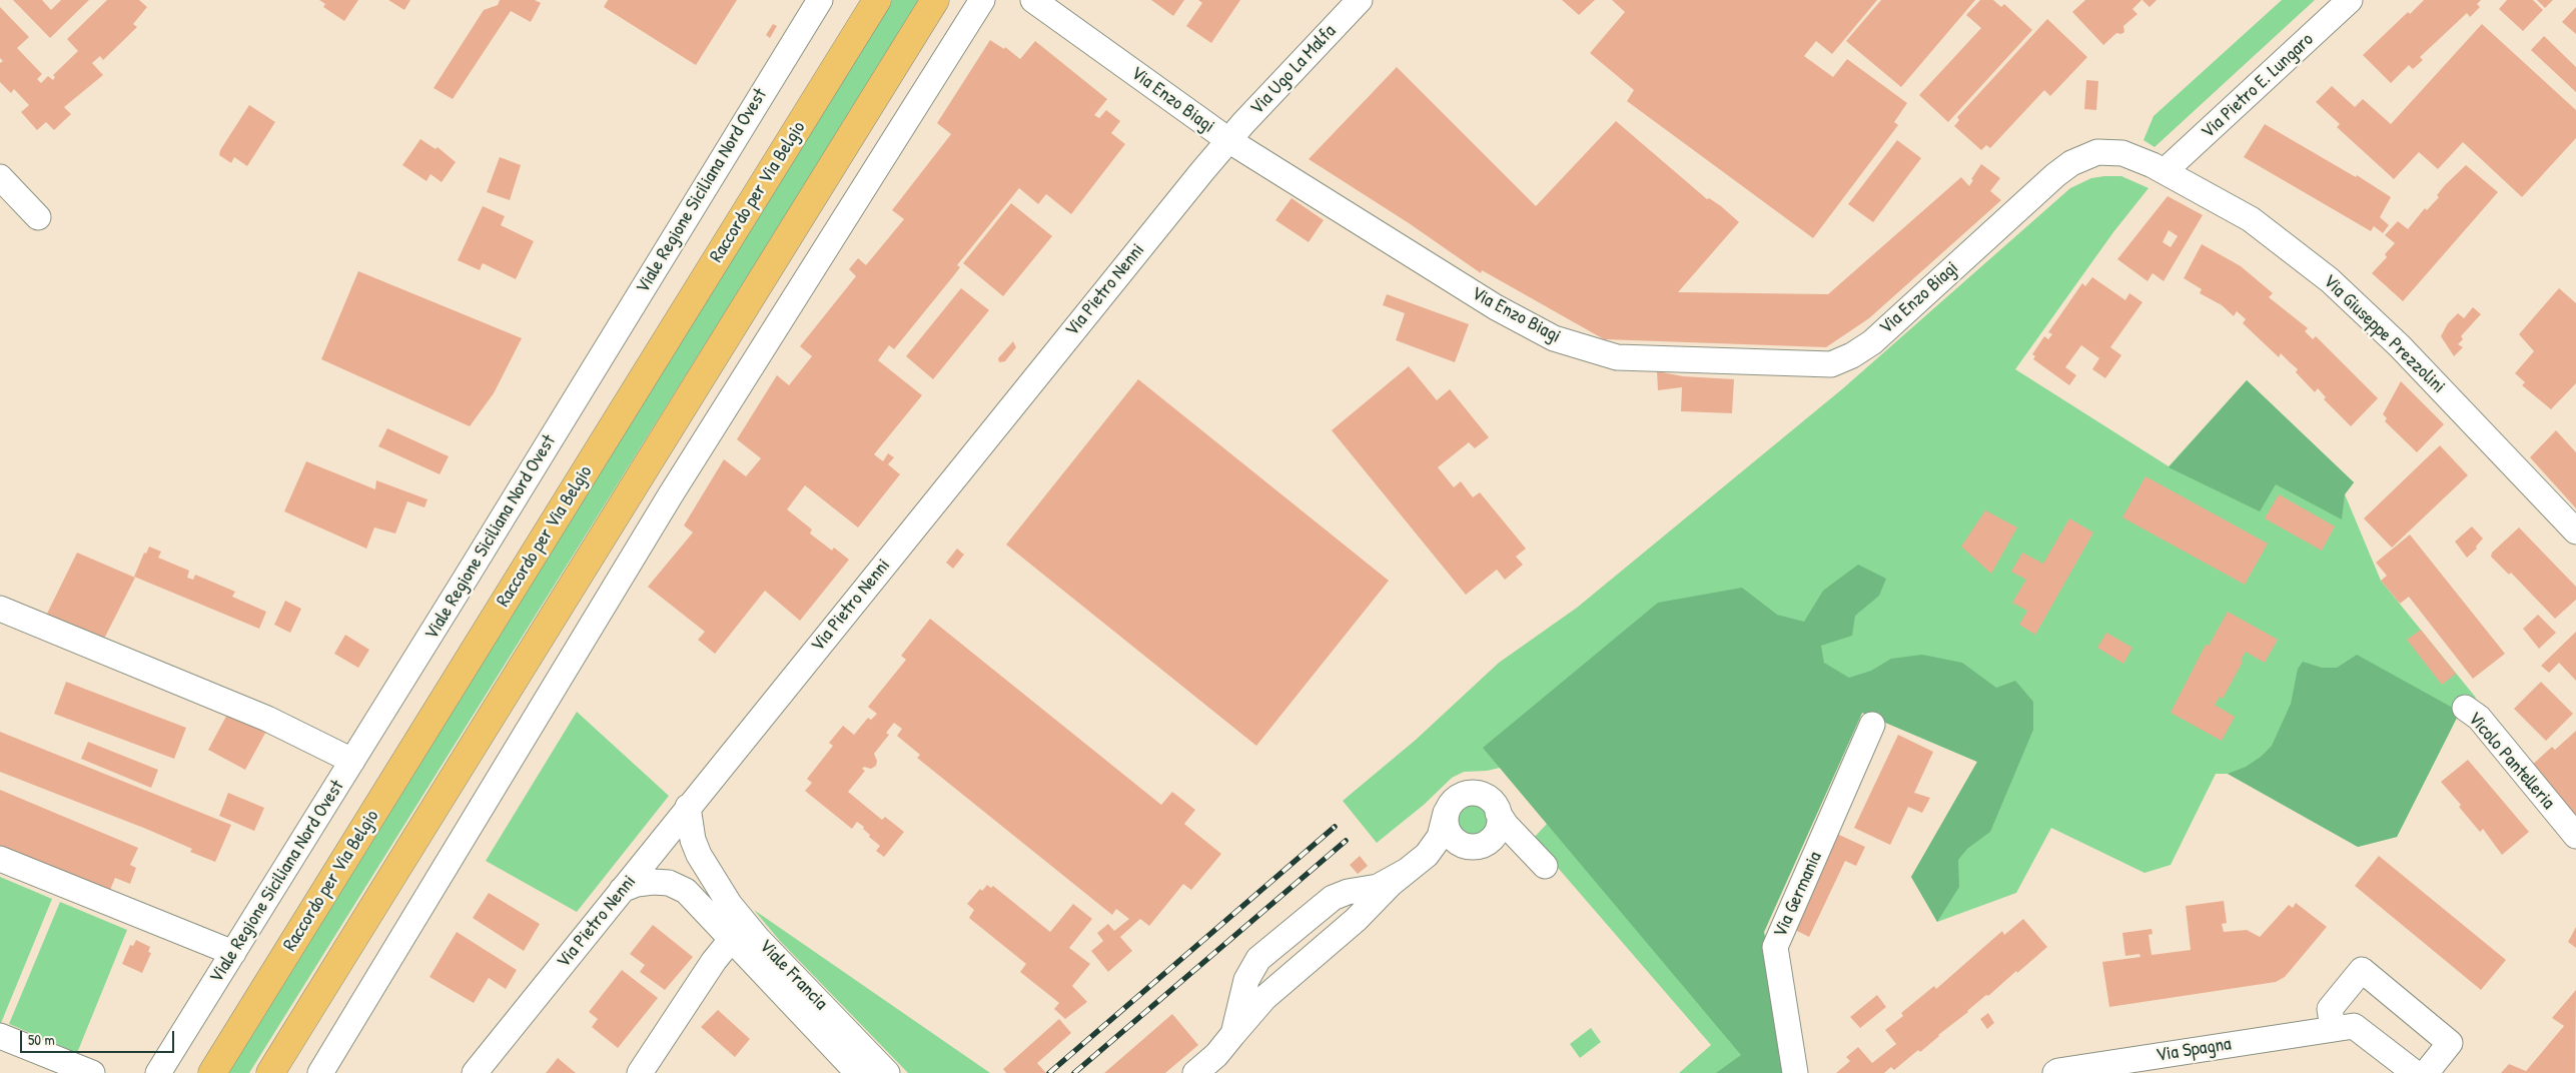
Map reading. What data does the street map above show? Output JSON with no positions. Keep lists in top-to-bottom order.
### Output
{
  "streets": {
    "highway": ["Raccordo per Via Belgio"],
    "street": [
      "Via Ugo La Malfa",
      "Via Pietro E. Lungaro",
      "Via Enzo Biagi",
      "Viale Regione Siciliana Nord Ovest",
      "Via Pietro Nenni",
      "Via Giuseppe Prezzolini",
      "Vicolo Pantelleria",
      "Via Germania",
      "Viale Francia",
      "Via Spagna"
    ]
  },
  "crossings": [
    ["Via Ugo La Malfa", "Via Enzo Biagi"],
    ["Via Ugo La Malfa", "Via Pietro Nenni"],
    ["Via Pietro E. Lungaro", "Via Giuseppe Prezzolini"],
    ["Via Enzo Biagi", "Via Pietro Nenni"],
    ["Via Enzo Biagi", "Via Giuseppe Prezzolini"],
    ["Via Pietro Nenni", "Viale Francia"]
  ],
  "scale_bar": "50 m"
}
